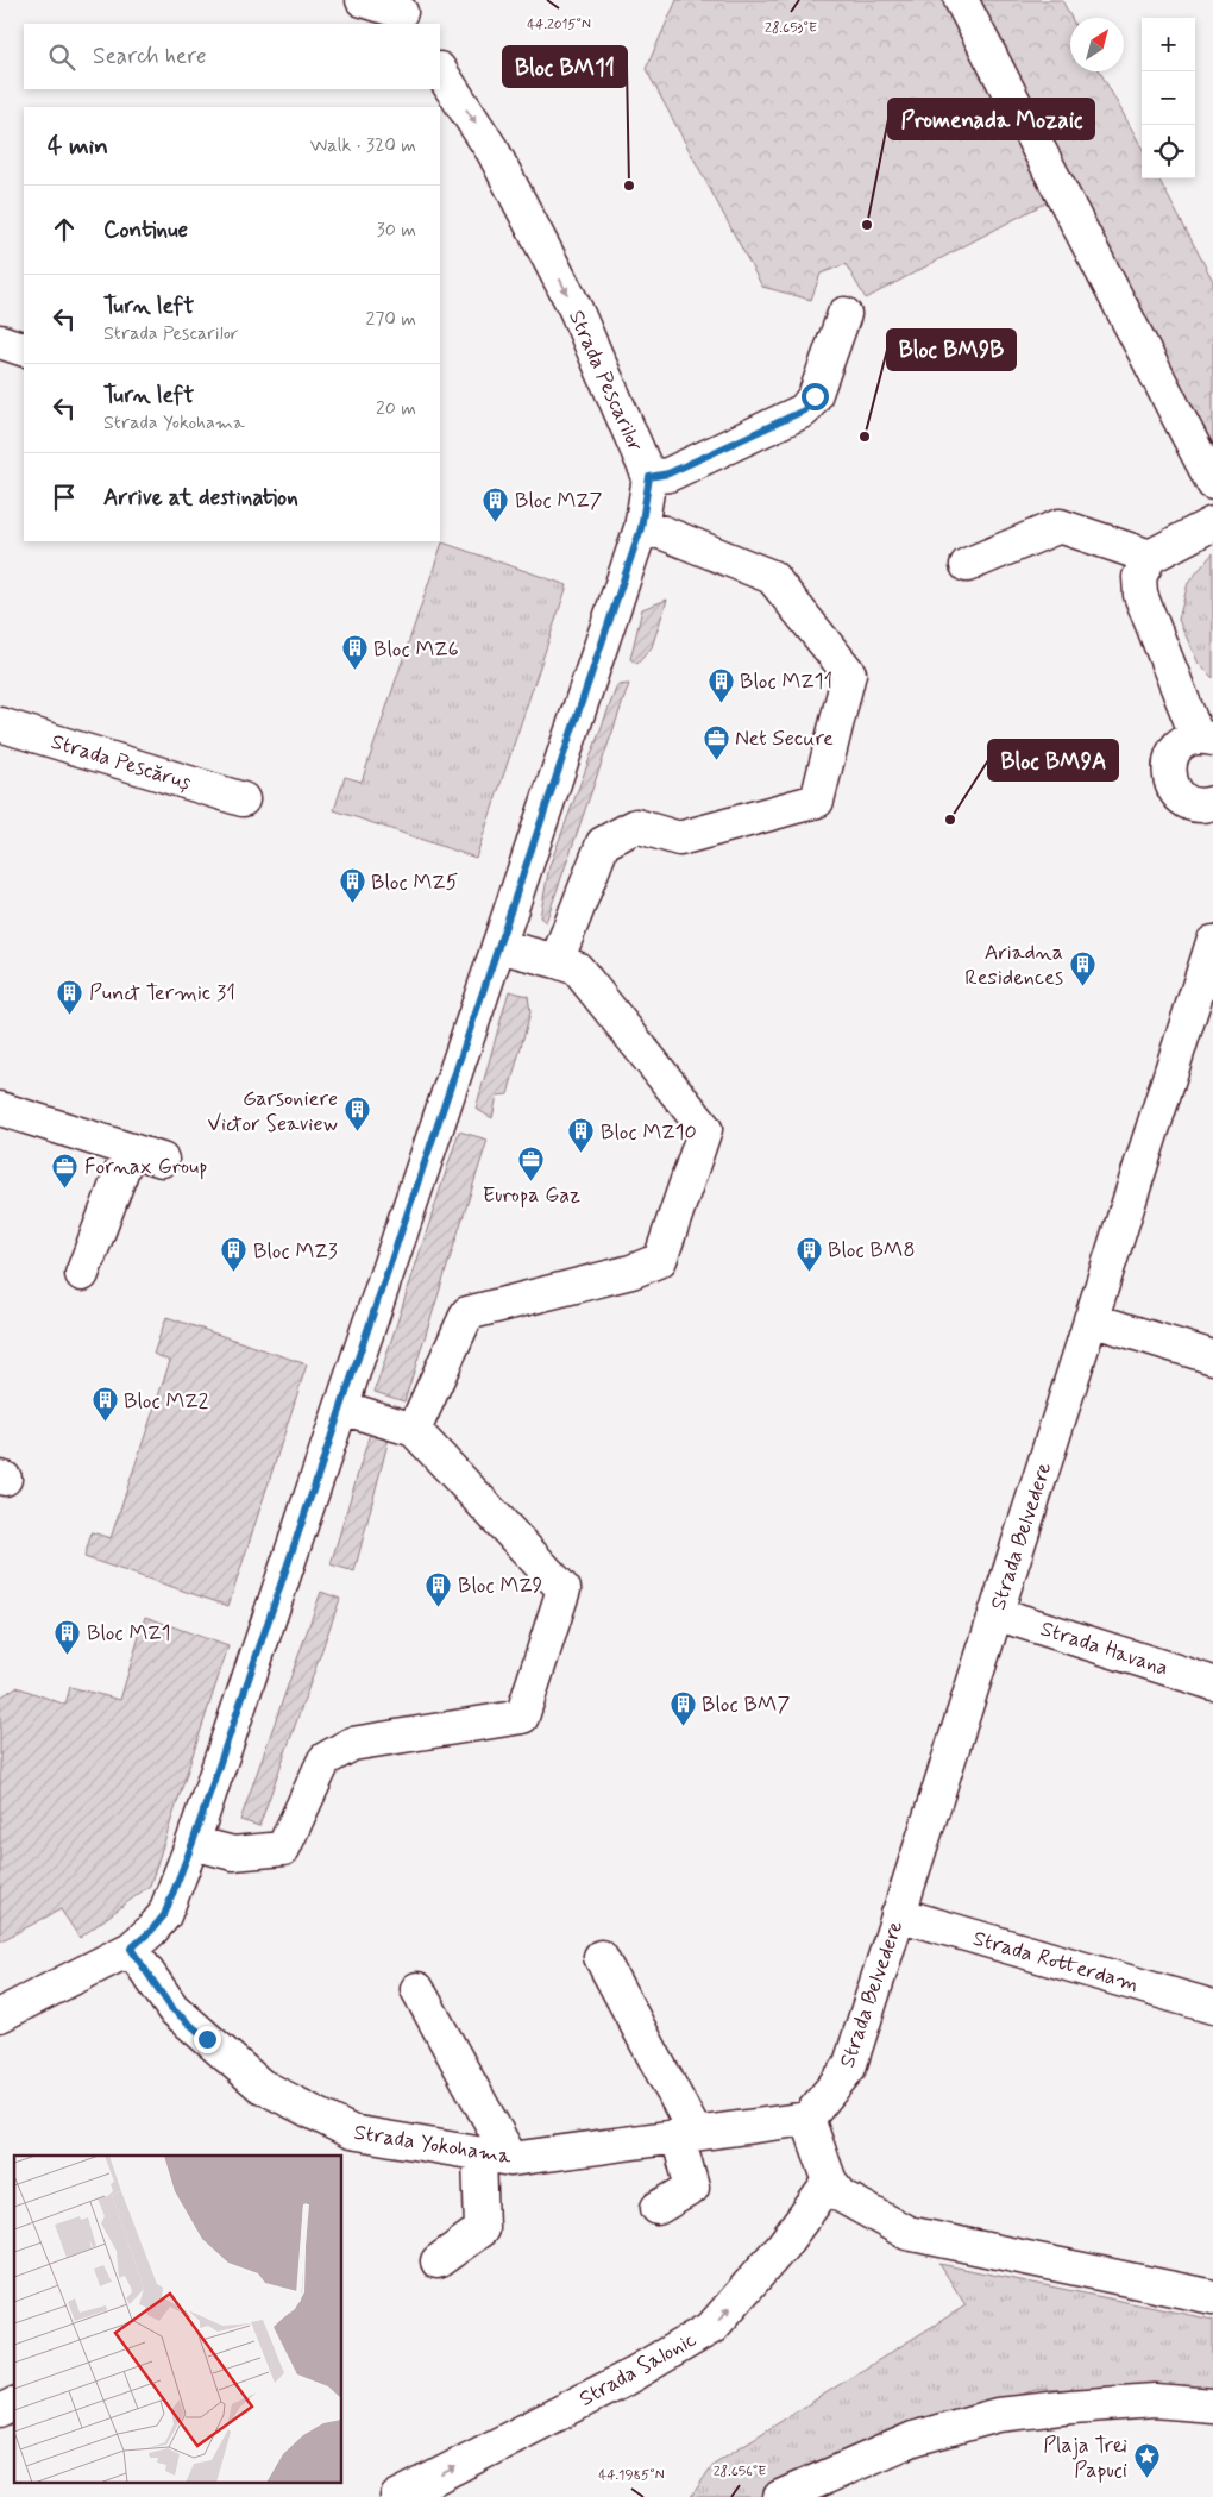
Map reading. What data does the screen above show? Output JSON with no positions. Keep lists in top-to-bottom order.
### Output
{
  "streets": {
    "street": [
      "Strada Pescarilor",
      "Strada Pescăruș",
      "Strada Belvedere",
      "Strada Havana",
      "Strada Rotterdam",
      "Strada Yokohama",
      "Strada Salonic"
    ]
  },
  "crossings": [
    ["Strada Pescarilor", "Strada Yokohama"],
    ["Strada Belvedere", "Strada Havana"],
    ["Strada Belvedere", "Strada Rotterdam"],
    ["Strada Belvedere", "Strada Yokohama"]
  ],
  "one_way": ["Strada Salonic"],
  "places": {
    "other": [
      "Bloc BM11",
      "Promenada Mozaic",
      "Bloc BM9B",
      "Bloc BM9A"
    ],
    "building": [
      "Bloc MZ7",
      "Bloc MZ6",
      "Bloc MZ11",
      "Bloc MZ5",
      "Ariadna Residences",
      "Punct Termic 31",
      "Garsoniere Victor Seaview",
      "Bloc MZ10",
      "Bloc BM8",
      "Bloc MZ3",
      "Bloc MZ2",
      "Bloc MZ9",
      "Bloc MZ1",
      "Bloc BM7"
    ],
    "office": ["Net Secure", "Europa Gaz", "Fornax Group"],
    "place": ["Plaja Trei Papuci"]
  },
  "north": "top right",
  "page": {
    "map_buttons": ["+", "−"],
    "search": "Search here",
    "heading": ["4 min", "Walk · 320 m"],
    "list": [
      ["Continue", "30 m"],
      ["Turn left", "Strada Pescarilor", "270 m"],
      ["Turn left", "Strada Yokohama", "20 m"],
      "Arrive at destination"
    ]
  },
  "coordinates": [
    "44.2015°N",
    "28.653°E",
    "28.656°E",
    "44.1985°N"
  ]
}
